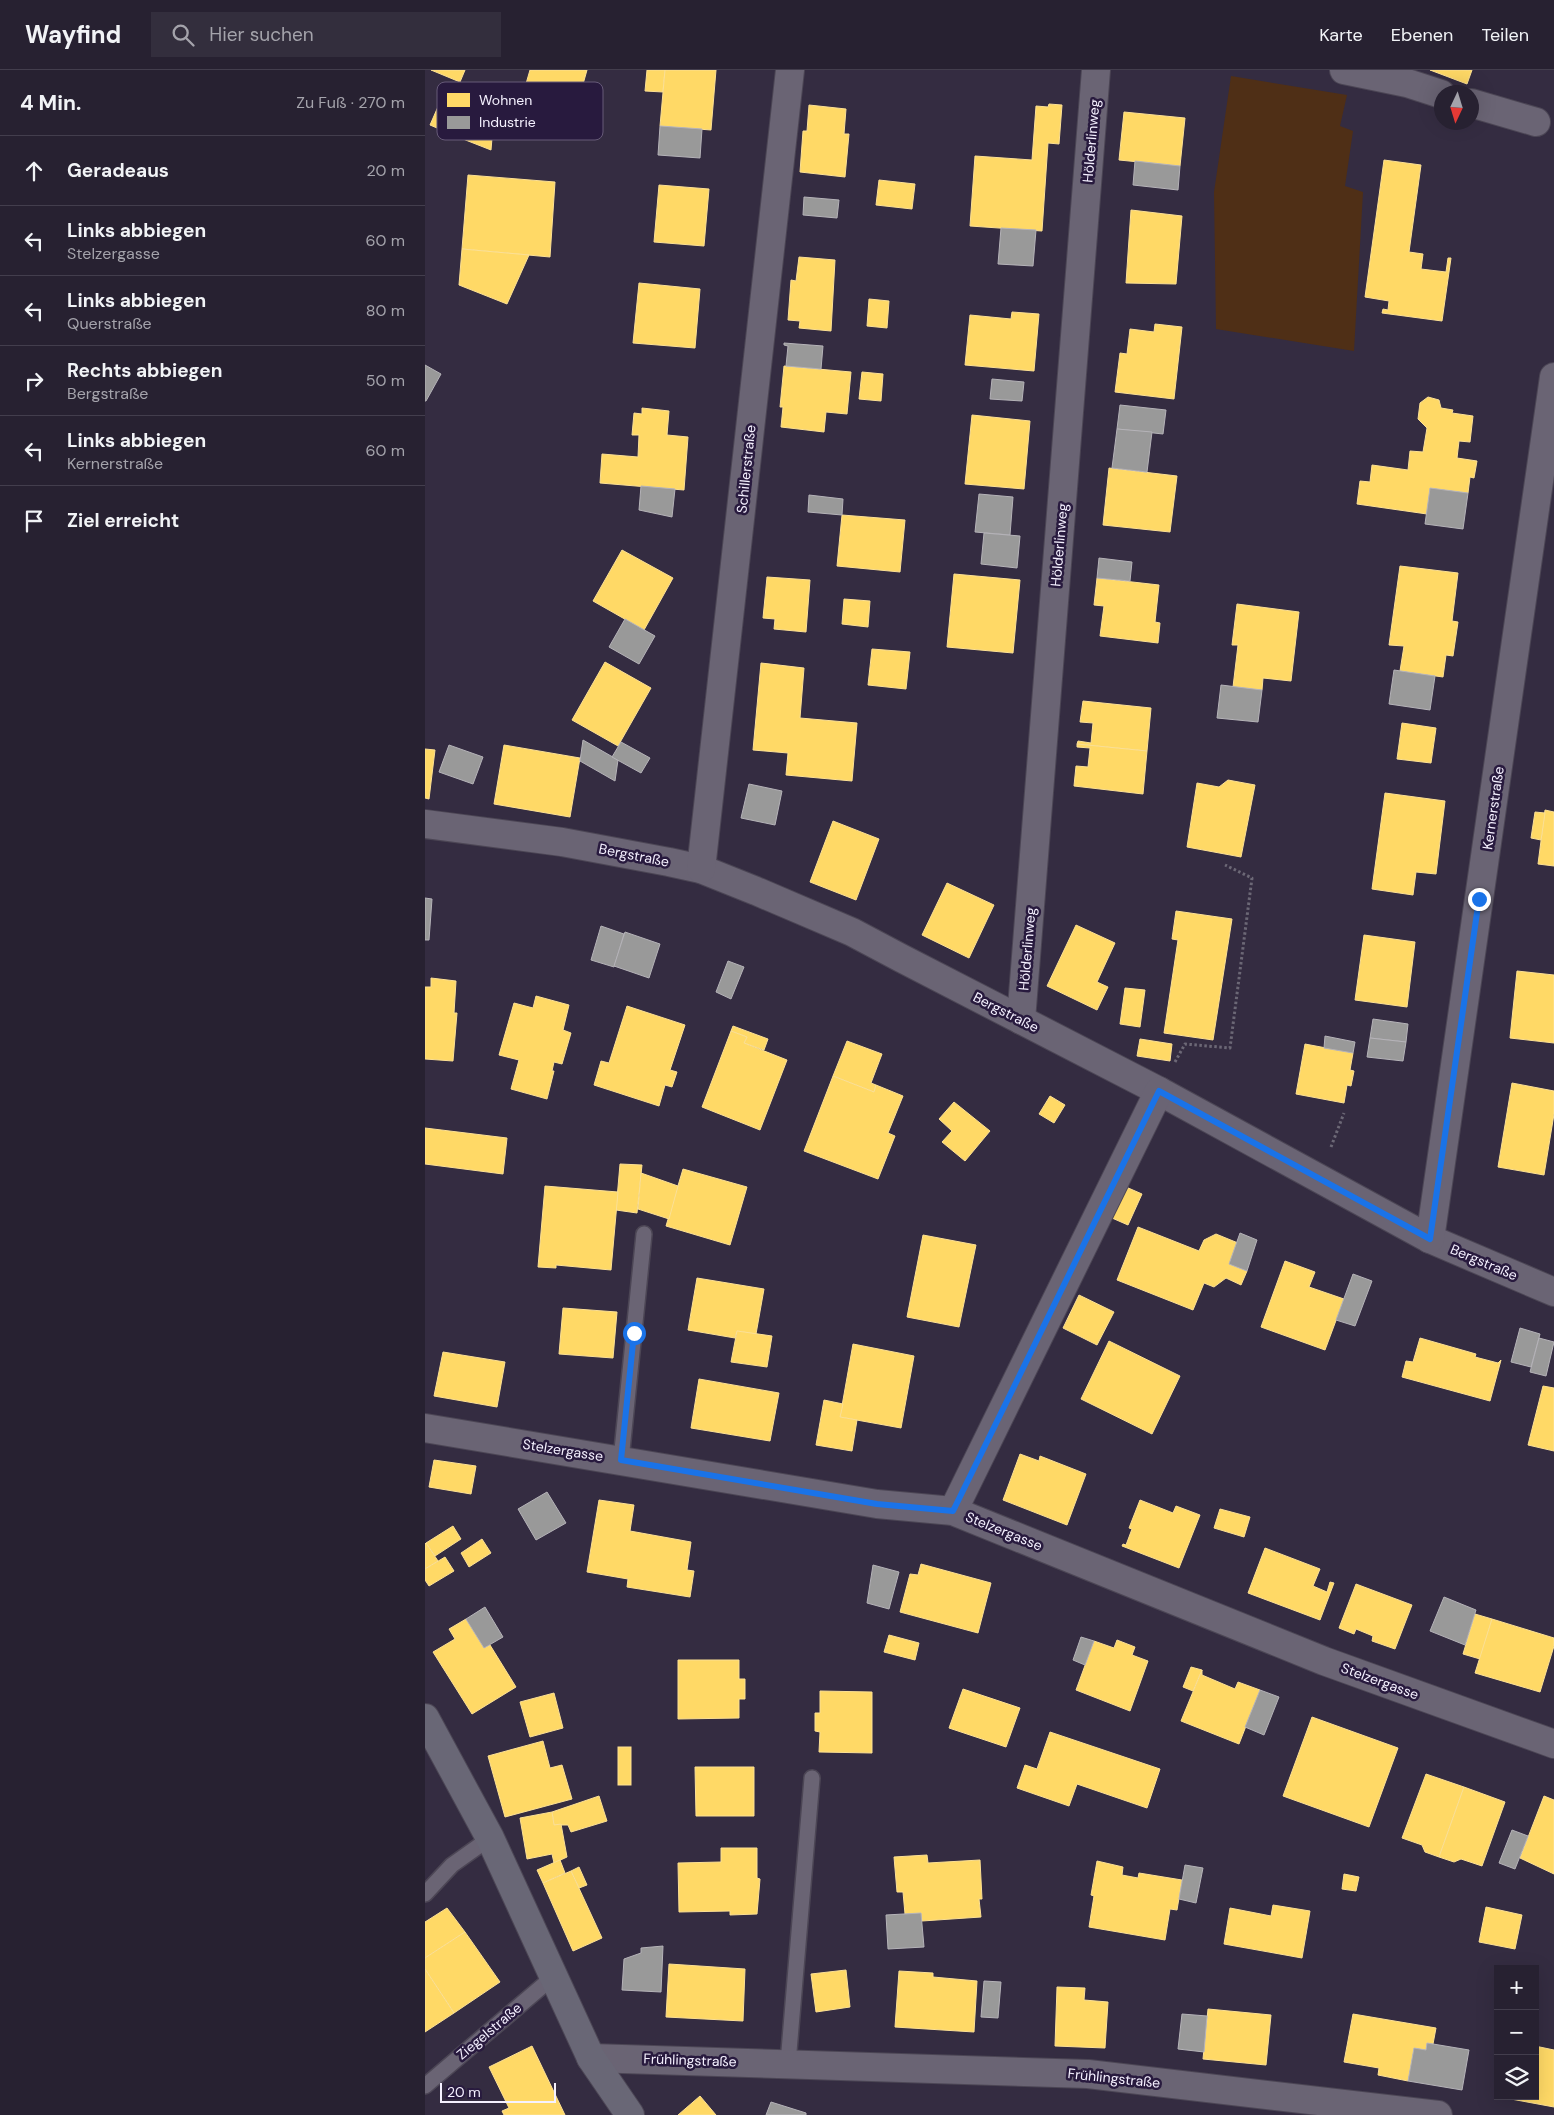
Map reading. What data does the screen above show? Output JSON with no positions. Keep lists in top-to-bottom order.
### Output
{
  "streets": {
    "street": [
      "Hölderlinweg",
      "Schillerstraße",
      "Kernerstraße",
      "Bergstraße",
      "Stelzergasse",
      "Frühlingstraße"
    ],
    "lane": ["Ziegelstraße"]
  },
  "crossings": [
    ["Hölderlinweg", "Bergstraße"],
    ["Schillerstraße", "Bergstraße"],
    ["Kernerstraße", "Bergstraße"]
  ],
  "legend": ["Wohnen", "Industrie"],
  "scale_bar": "20 m",
  "north": "bottom",
  "page": {
    "header": "Wayfind",
    "search": "Hier suchen",
    "nav": ["Karte", "Ebenen", "Teilen"],
    "heading": ["4 Min.", "Zu Fuß · 270 m"],
    "list": [
      ["Geradeaus", "20 m"],
      ["Links abbiegen", "Stelzergasse", "60 m"],
      ["Links abbiegen", "Querstraße", "80 m"],
      ["Rechts abbiegen", "Bergstraße", "50 m"],
      ["Links abbiegen", "Kernerstraße", "60 m"],
      "Ziel erreicht"
    ],
    "map_buttons": ["+", "−"],
    "scale": "20 m"
  }
}
